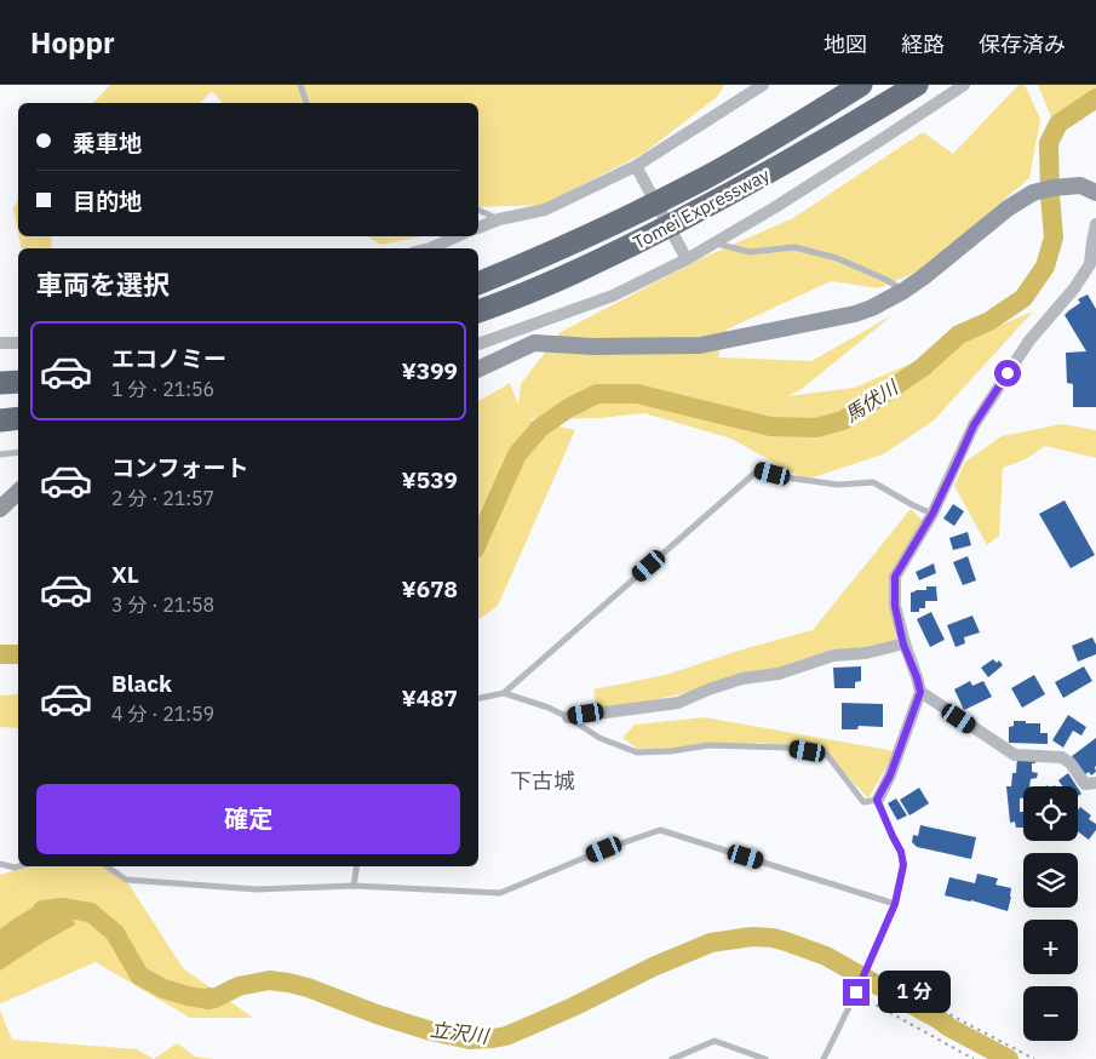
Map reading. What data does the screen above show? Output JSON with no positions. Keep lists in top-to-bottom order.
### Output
{
  "streets": {
    "highway": ["Tomei Expressway"]
  },
  "districts": ["下古城"],
  "water": ["馬伏川", "立沢川"],
  "page": {
    "header": "Hoppr",
    "nav": ["地図", "経路", "保存済み"],
    "banner": ["乗車地", "目的地"],
    "heading": "車両を選択",
    "list": [
      {
        "name": "エコノミー",
        "note": "1 分 · 21:56",
        "value": "¥399"
      },
      {
        "name": "コンフォート",
        "note": "2 分 · 21:57",
        "value": "¥539"
      },
      {
        "name": "XL",
        "note": "3 分 · 21:58",
        "value": "¥678"
      },
      {
        "name": "Black",
        "note": "4 分 · 21:59",
        "value": "¥487"
      }
    ],
    "buttons": "確定",
    "map_buttons": ["+", "−"],
    "bubble": "1 分"
  }
}
